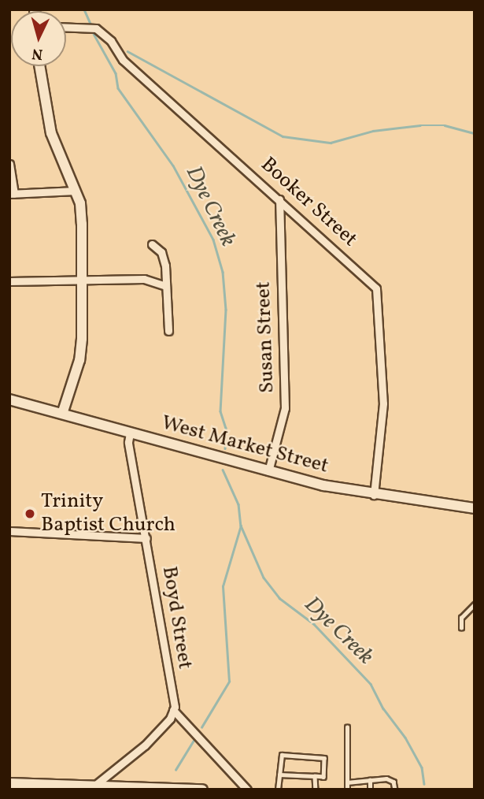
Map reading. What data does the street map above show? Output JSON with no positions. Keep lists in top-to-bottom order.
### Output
{
  "streets": {
    "street": [
      "Booker Street",
      "Susan Street",
      "West Market Street",
      "Boyd Street"
    ]
  },
  "crossings": [
    ["Booker Street", "Susan Street"],
    ["Booker Street", "West Market Street"],
    ["Susan Street", "West Market Street"],
    ["West Market Street", "Boyd Street"]
  ],
  "water": ["Dye Creek"],
  "places": ["Trinity Baptist Church"],
  "north": "bottom"
}
